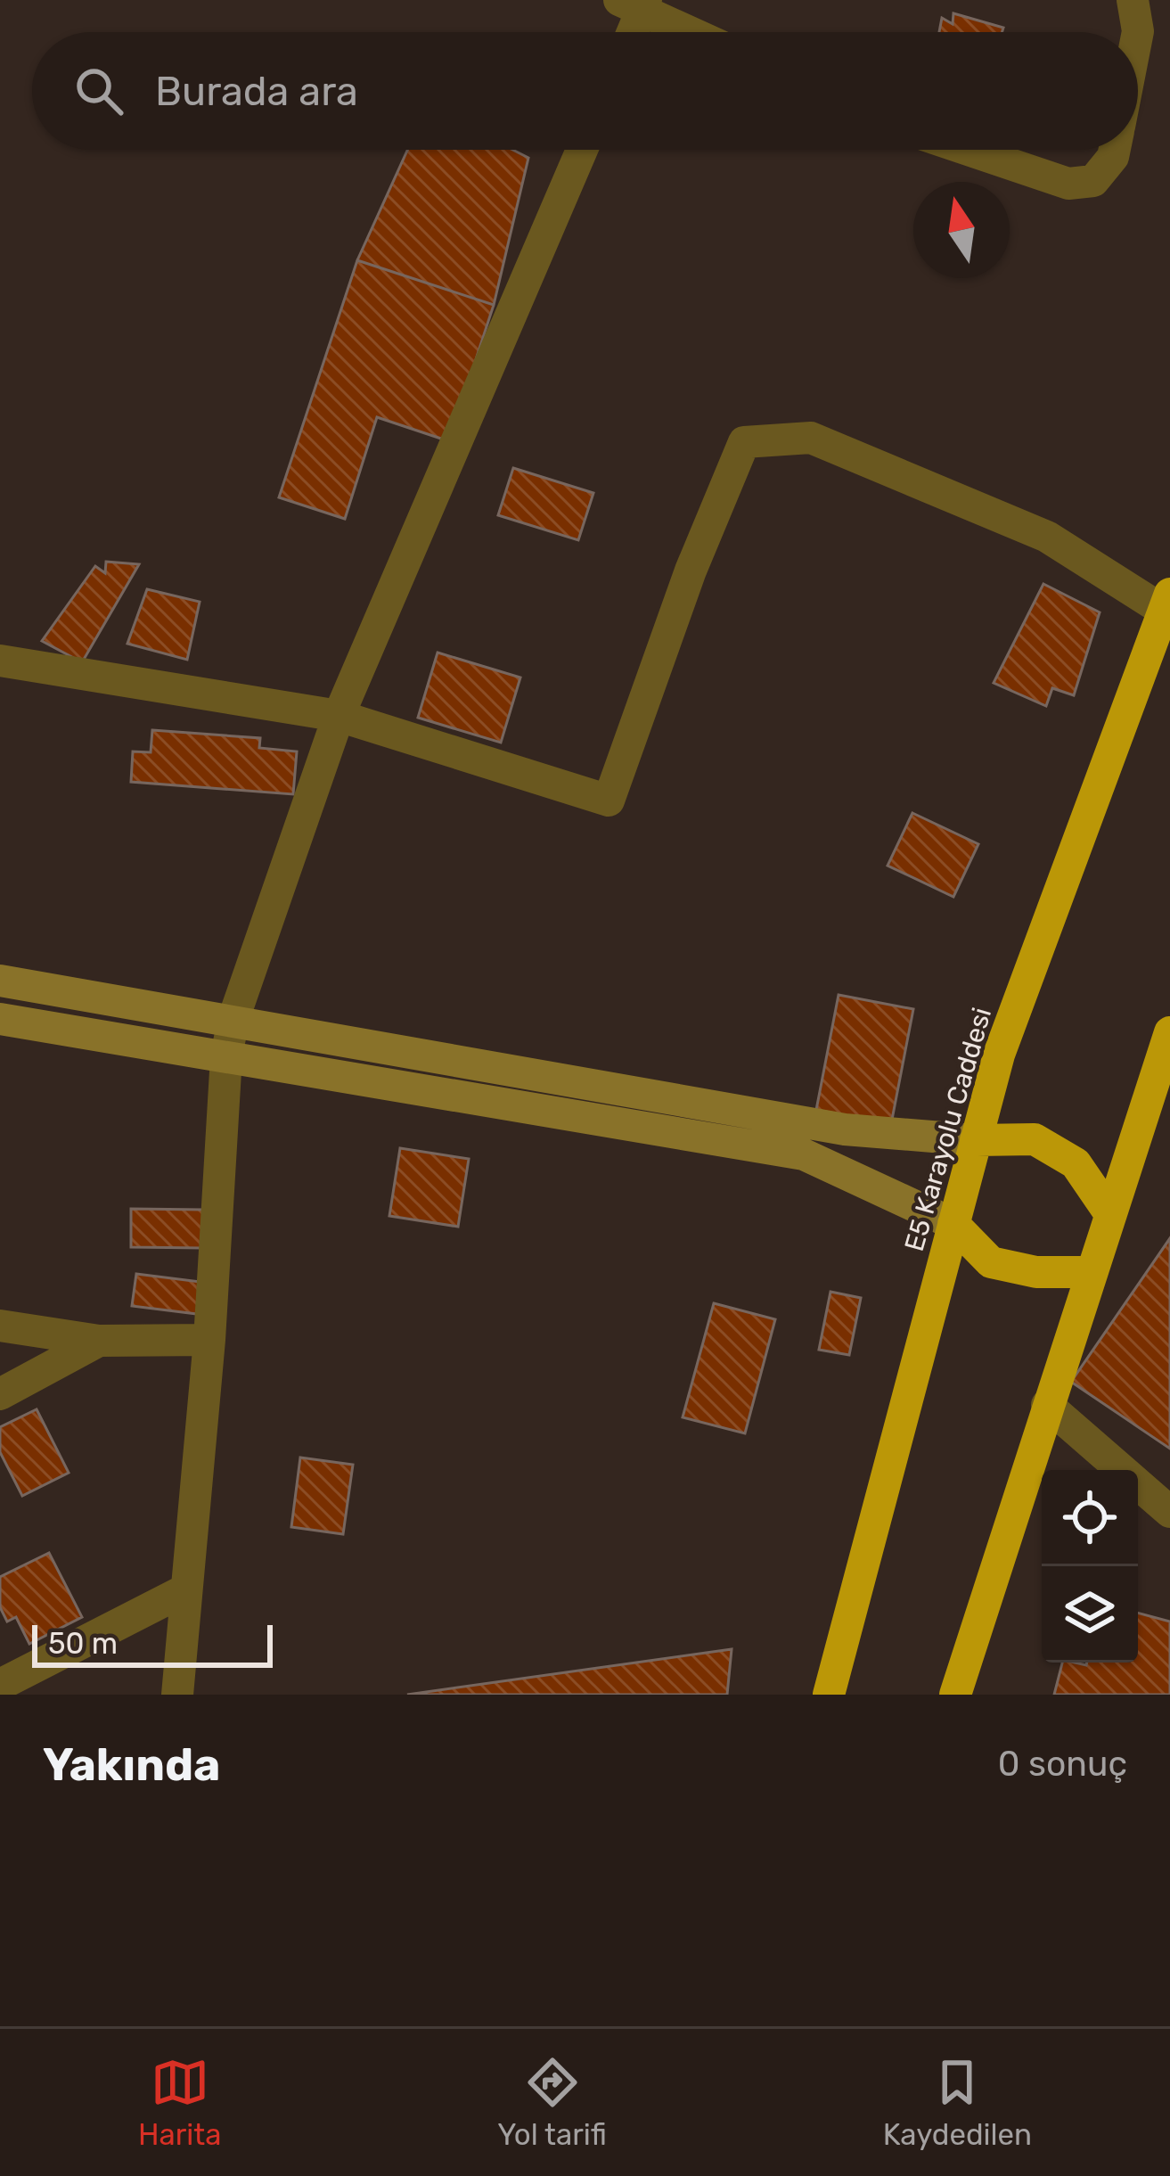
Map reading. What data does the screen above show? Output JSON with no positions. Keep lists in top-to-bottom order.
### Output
{
  "streets": {
    "highway": ["E5 Karayolu Caddesi"]
  },
  "scale_bar": "50 m",
  "north": "top",
  "page": {
    "search": "Burada ara",
    "scale": "50 m",
    "heading": ["Yakında", "0 sonuç"],
    "nav": ["Harita", "Yol tarifi", "Kaydedilen"]
  }
}
